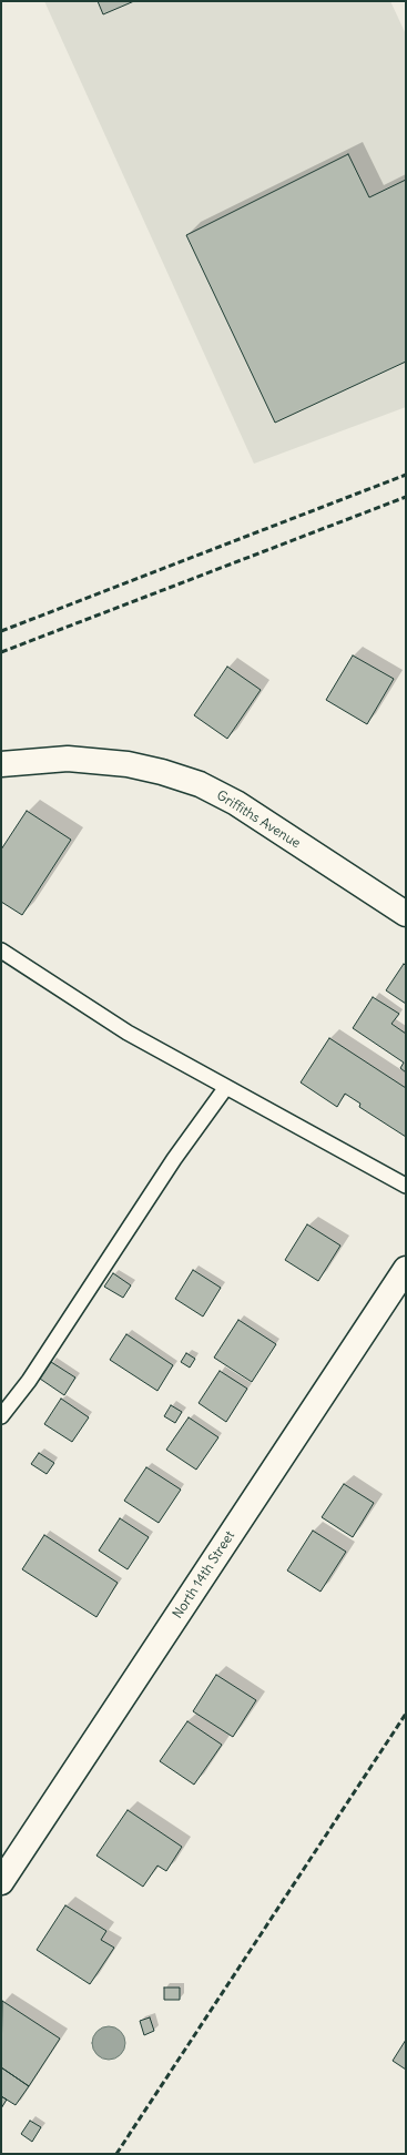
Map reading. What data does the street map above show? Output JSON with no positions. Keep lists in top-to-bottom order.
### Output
{
  "streets": {
    "street": ["Griffiths Avenue", "North 14th Street"]
  }
}
